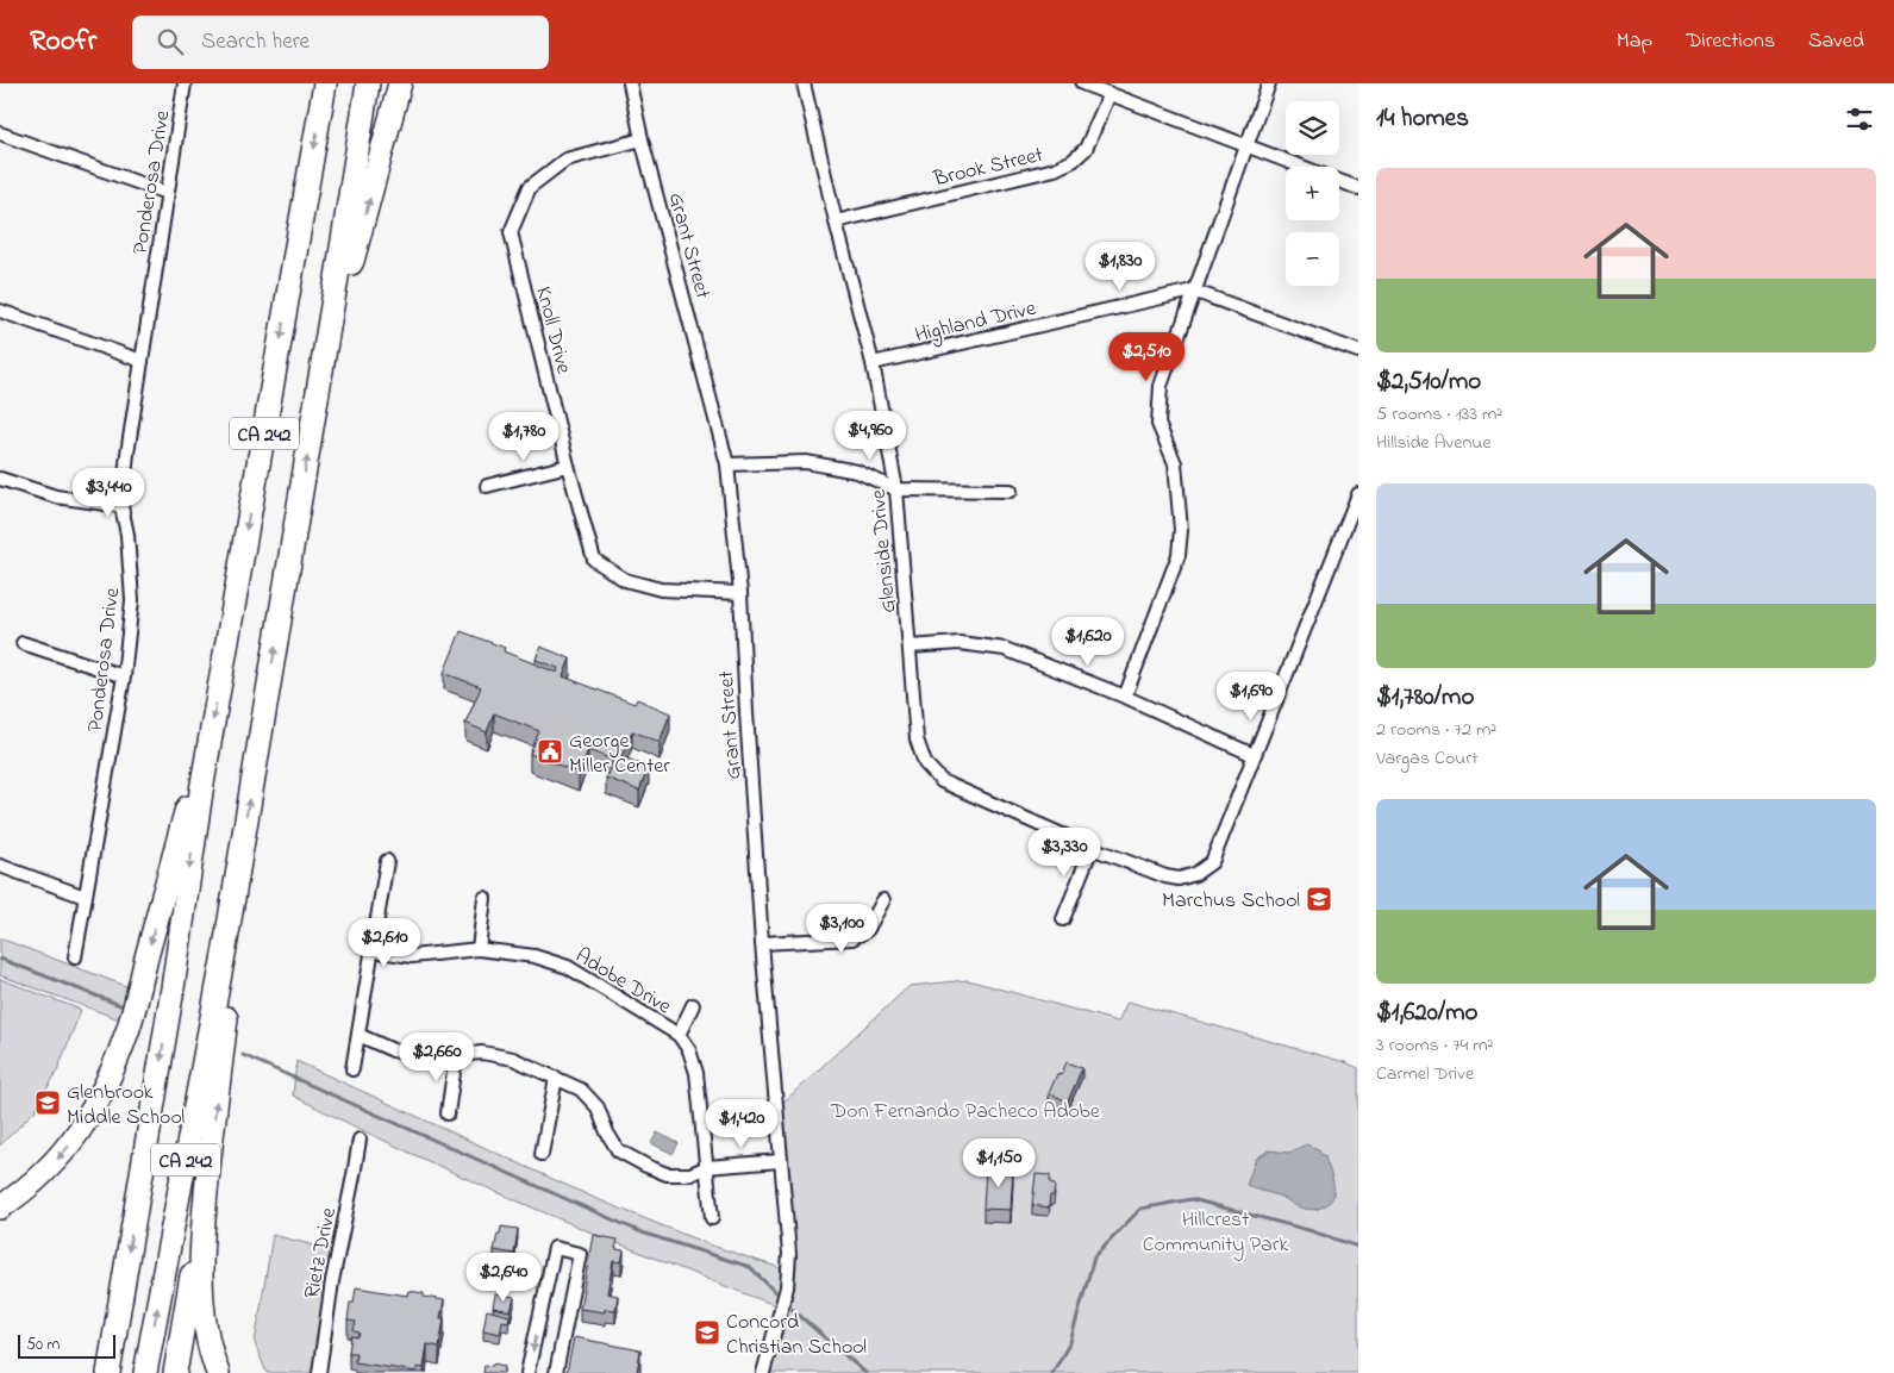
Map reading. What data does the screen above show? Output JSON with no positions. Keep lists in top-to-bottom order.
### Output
{
  "streets": {
    "highway": ["CA 242"],
    "street": [
      "Brook Street",
      "Ponderosa Drive",
      "Grant Street",
      "Highland Drive",
      "Knoll Drive",
      "Glenside Drive",
      "Adobe Drive",
      "Rietz Drive"
    ]
  },
  "crossings": [
    ["Brook Street", "Glenside Drive"],
    ["Grant Street", "Knoll Drive"],
    ["Highland Drive", "Glenside Drive"]
  ],
  "parks": ["Don Fernando Pacheco Adobe", "Hillcrest Community Park"],
  "places": {
    "public building": ["George Miller Center"],
    "school or university": ["Marchus School", "Glenbrook Middle School", "Concord Christian School"]
  },
  "scale_bar": "50 m",
  "page": {
    "header": "Roofr",
    "search": "Search here",
    "nav": ["Map", "Directions", "Saved"],
    "heading": "14 homes",
    "map_buttons": ["+", "−"],
    "list": [
      {
        "name": "$2,510/mo",
        "note": "5 rooms · 133 m² · Hillside Avenue"
      },
      {
        "name": "$1,780/mo",
        "note": "2 rooms · 72 m² · Vargas Court"
      },
      {
        "name": "$1,620/mo",
        "note": "3 rooms · 74 m² · Carmel Drive"
      }
    ],
    "price": [
      "$1,830",
      "$2,510",
      "$4,960",
      "$1,780",
      "$3,440",
      "$1,620",
      "$1,690",
      "$3,330",
      "$3,100",
      "$2,610",
      "$2,660",
      "$1,420",
      "$1,150",
      "$2,640"
    ],
    "scale": "50 m"
  }
}
